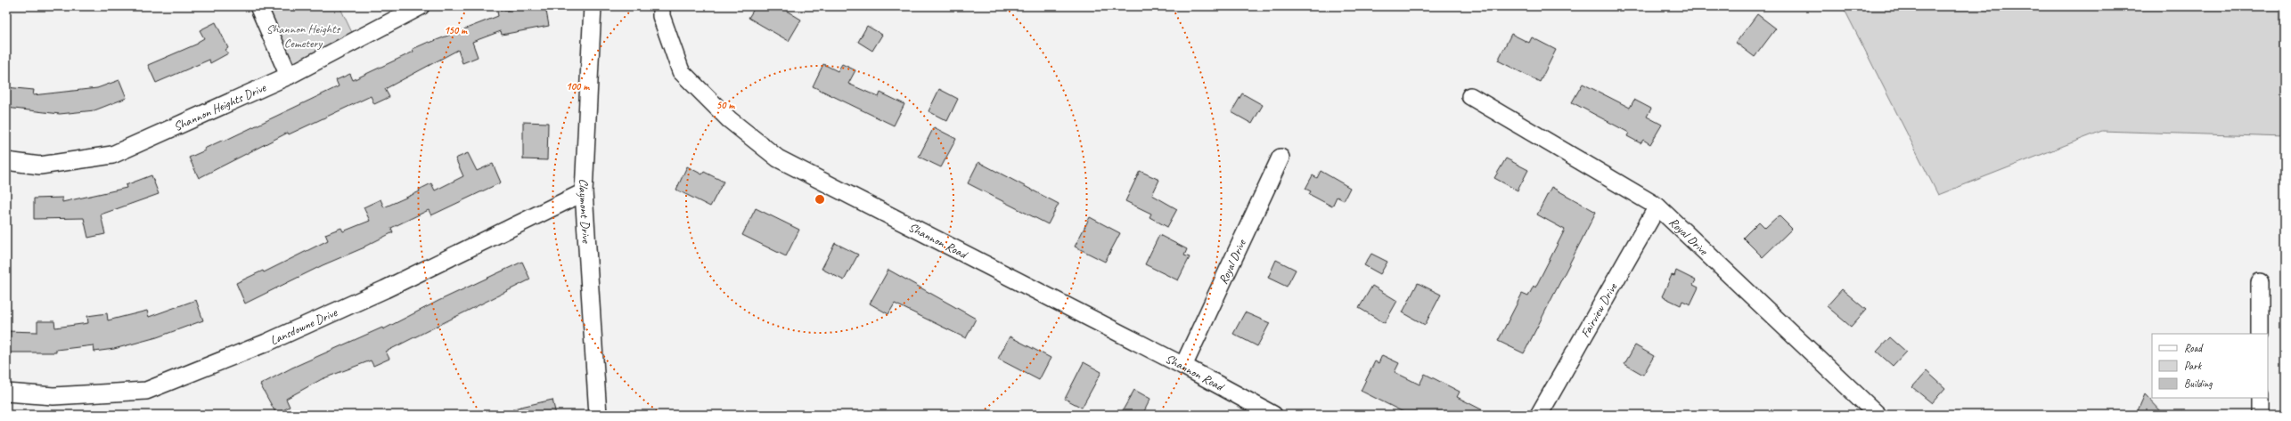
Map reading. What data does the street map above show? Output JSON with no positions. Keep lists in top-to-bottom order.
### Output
{
  "streets": {
    "street": [
      "Shannon Heights Drive",
      "Claymont Drive",
      "Royal Drive",
      "Shannon Road",
      "Fairview Drive",
      "Lansdowne Drive"
    ]
  },
  "crossings": [
    ["Claymont Drive", "Lansdowne Drive"],
    ["Royal Drive", "Shannon Road"],
    ["Royal Drive", "Fairview Drive"]
  ],
  "parks": ["Shannon Heights Cemetery"],
  "legend": ["Road", "Park", "Building"],
  "rings": ["150 m", "100 m", "50 m"]
}
